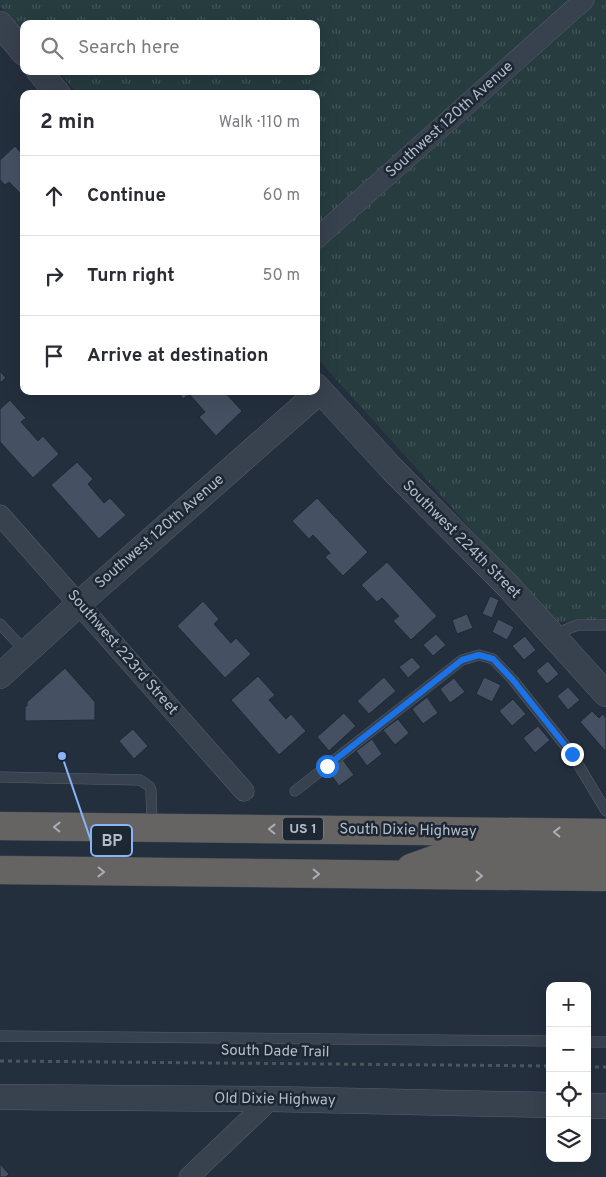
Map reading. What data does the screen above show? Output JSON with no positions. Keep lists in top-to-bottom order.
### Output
{
  "streets": {
    "highway": ["US 1", "South Dixie Highway"],
    "street": [
      "Southwest 120th Avenue",
      "Southwest 224th Street",
      "Southwest 223rd Street",
      "Old Dixie Highway"
    ],
    "path": ["South Dade Trail"]
  },
  "crossings": [
    ["Southwest 120th Avenue", "Southwest 223rd Street"]
  ],
  "places": ["BP"],
  "page": {
    "search": "Search here",
    "heading": ["2 min", "Walk · 110 m"],
    "list": [
      ["Continue", "60 m"],
      ["Turn right", "50 m"],
      "Arrive at destination"
    ],
    "map_buttons": ["+", "−"]
  }
}
